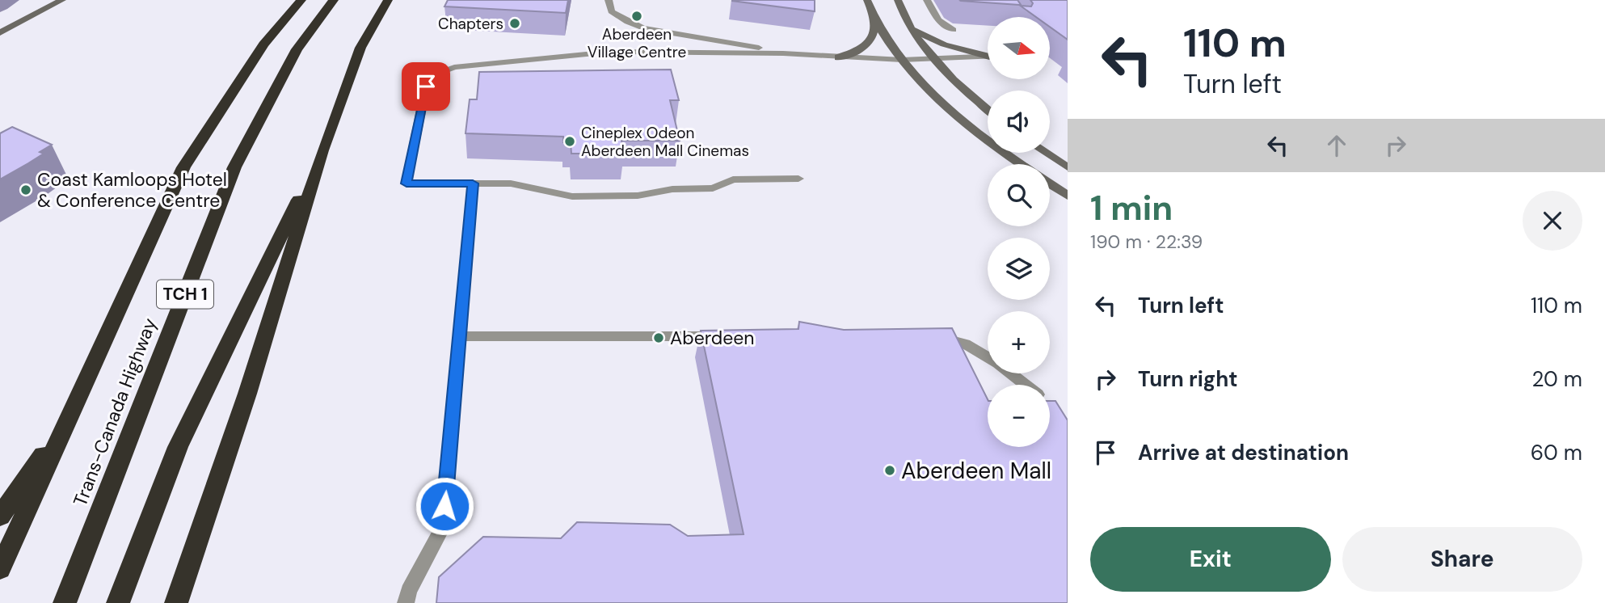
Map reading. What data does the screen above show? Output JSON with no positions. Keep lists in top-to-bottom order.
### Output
{
  "streets": {
    "highway": ["TCH 1", "Trans-Canada Highway"]
  },
  "places": [
    "Aberdeen Village Centre",
    "Chapters",
    "Cineplex Odeon Aberdeen Mall Cinemas",
    "Coast Kamloops Hotel & Conference Centre",
    "Aberdeen",
    "Aberdeen Mall"
  ],
  "north": "right",
  "page": {
    "turn": ["110 m", "Turn left"],
    "map_buttons": ["+", "−"],
    "heading": ["1 min", "190 m · 22:39"],
    "list": [
      {
        "name": "Turn left",
        "value": "110 m"
      },
      {
        "name": "Turn right",
        "value": "20 m"
      },
      {
        "name": "Arrive at destination",
        "value": "60 m"
      }
    ],
    "buttons": ["Exit", "Share"]
  }
}
